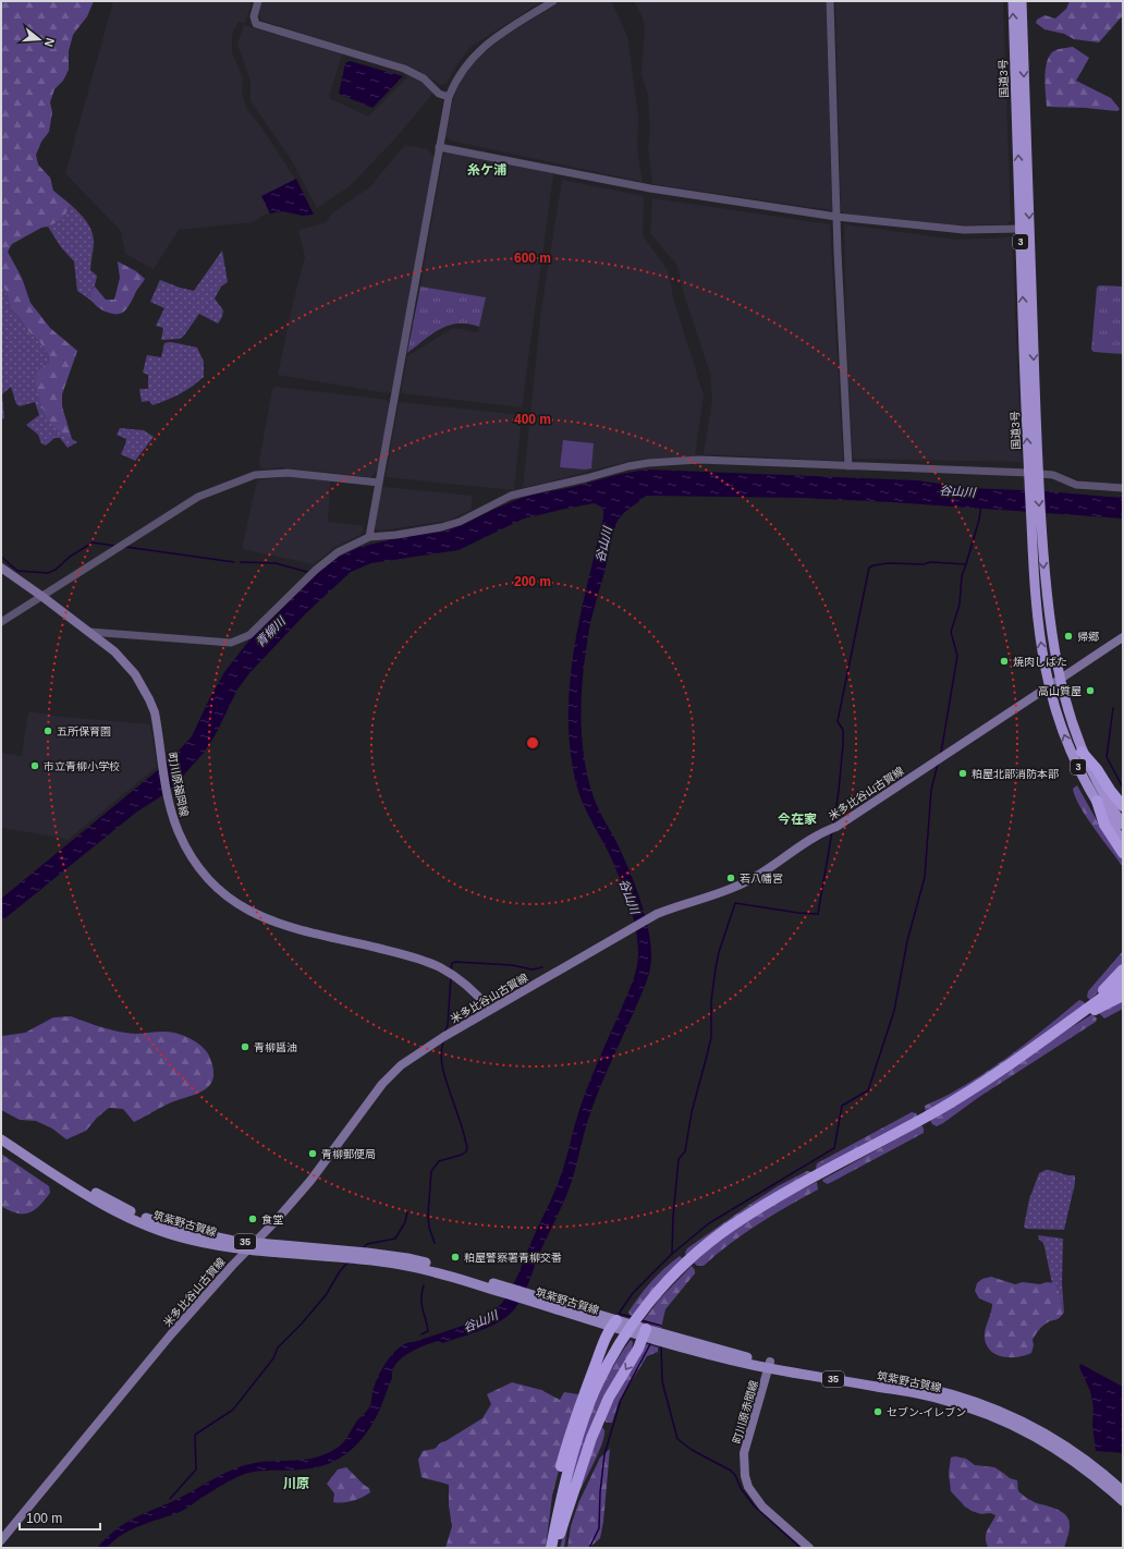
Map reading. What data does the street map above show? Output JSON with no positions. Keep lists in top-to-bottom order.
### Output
{
  "streets": {
    "highway": ["国道3号", "3"],
    "main road": [
      "町川原福岡線",
      "米多比谷山古賀線",
      "筑紫野古賀線",
      "35",
      "町川原赤間線"
    ]
  },
  "crossings": [
    ["国道3号", "米多比谷山古賀線"],
    ["町川原福岡線", "米多比谷山古賀線"],
    ["米多比谷山古賀線", "筑紫野古賀線"],
    ["筑紫野古賀線", "町川原赤間線"]
  ],
  "districts": ["糸ケ浦", "今在家", "川原"],
  "water": ["谷山川", "青柳川"],
  "places": [
    "帰郷",
    "焼肉しばた",
    "高山質屋",
    "五所保育園",
    "市立青柳小学校",
    "粕屋北部消防本部",
    "若八幡宮",
    "青柳醤油",
    "青柳郵便局",
    "食堂",
    "粕屋警察署青柳交番",
    "セブン-イレブン"
  ],
  "scale_bar": "100 m",
  "north": "right",
  "rings": ["600 m", "400 m", "200 m"]
}
